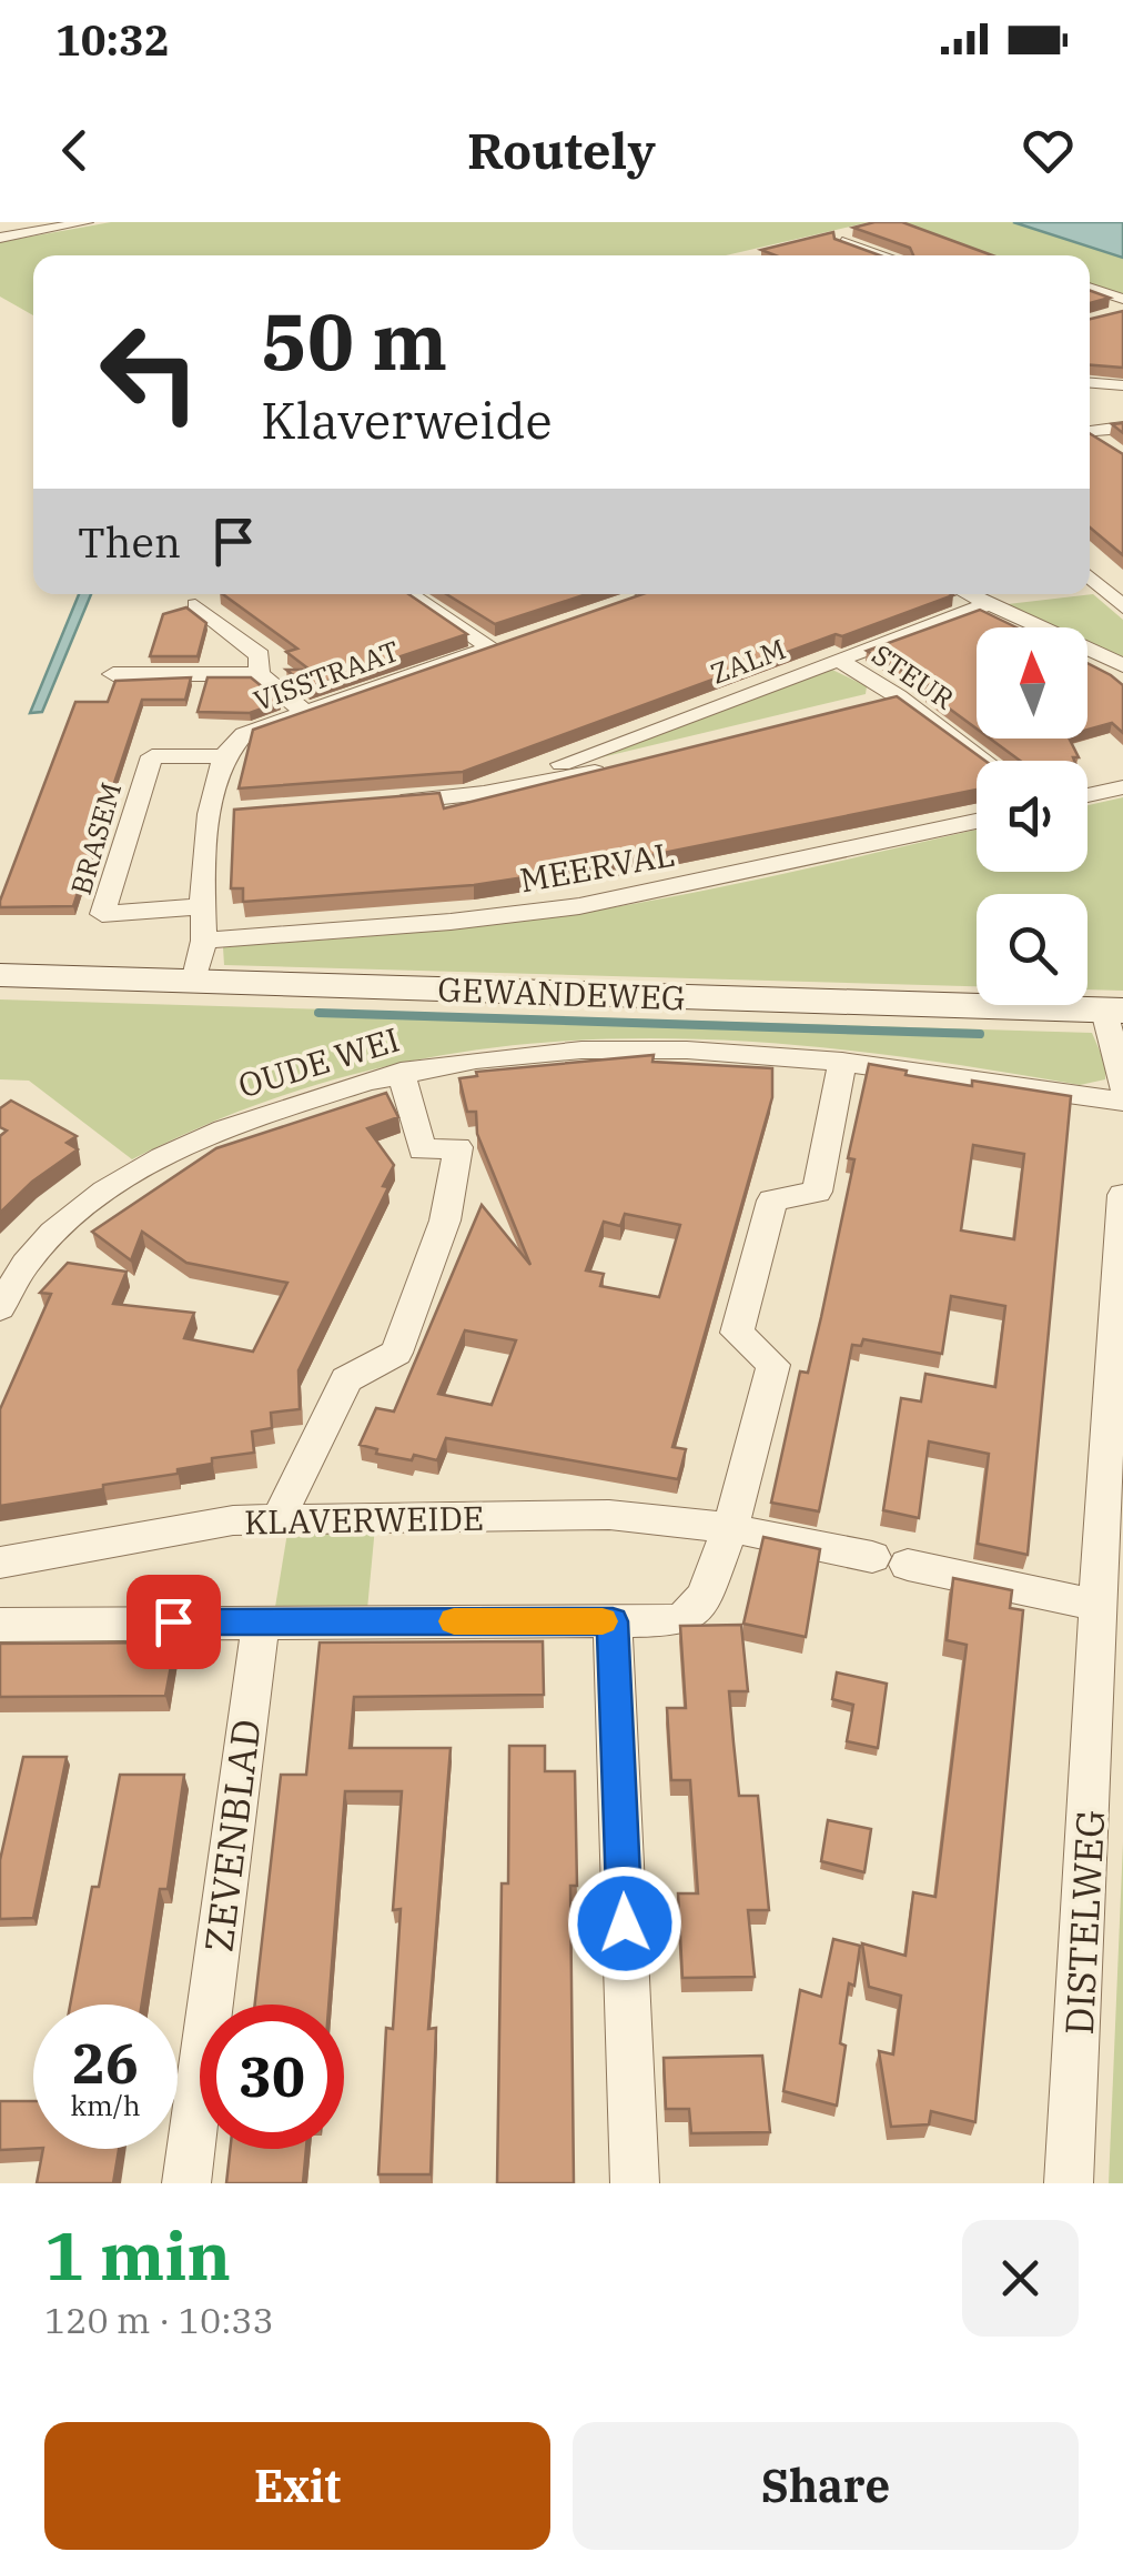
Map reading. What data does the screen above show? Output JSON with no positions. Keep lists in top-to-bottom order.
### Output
{
  "streets": {
    "street": [
      "ZALM",
      "VISSTRAAT",
      "STEUR",
      "BRASEM",
      "MEERVAL",
      "GEWANDEWEG",
      "OUDE WEI",
      "KLAVERWEIDE",
      "ZEVENBLAD",
      "DISTELWEG"
    ]
  },
  "crossings": [
    ["ZALM", "STEUR"],
    ["VISSTRAAT", "BRASEM"],
    ["KLAVERWEIDE", "DISTELWEG"]
  ],
  "north": "top",
  "page": {
    "status": "10:32",
    "header": "Routely",
    "turn": ["50 m", "Klaverweide"],
    "then": "Then",
    "speed": "26 km/h",
    "limit": "30",
    "heading": ["1 min", "120 m · 10:33"],
    "buttons": ["Exit", "Share"]
  }
}
